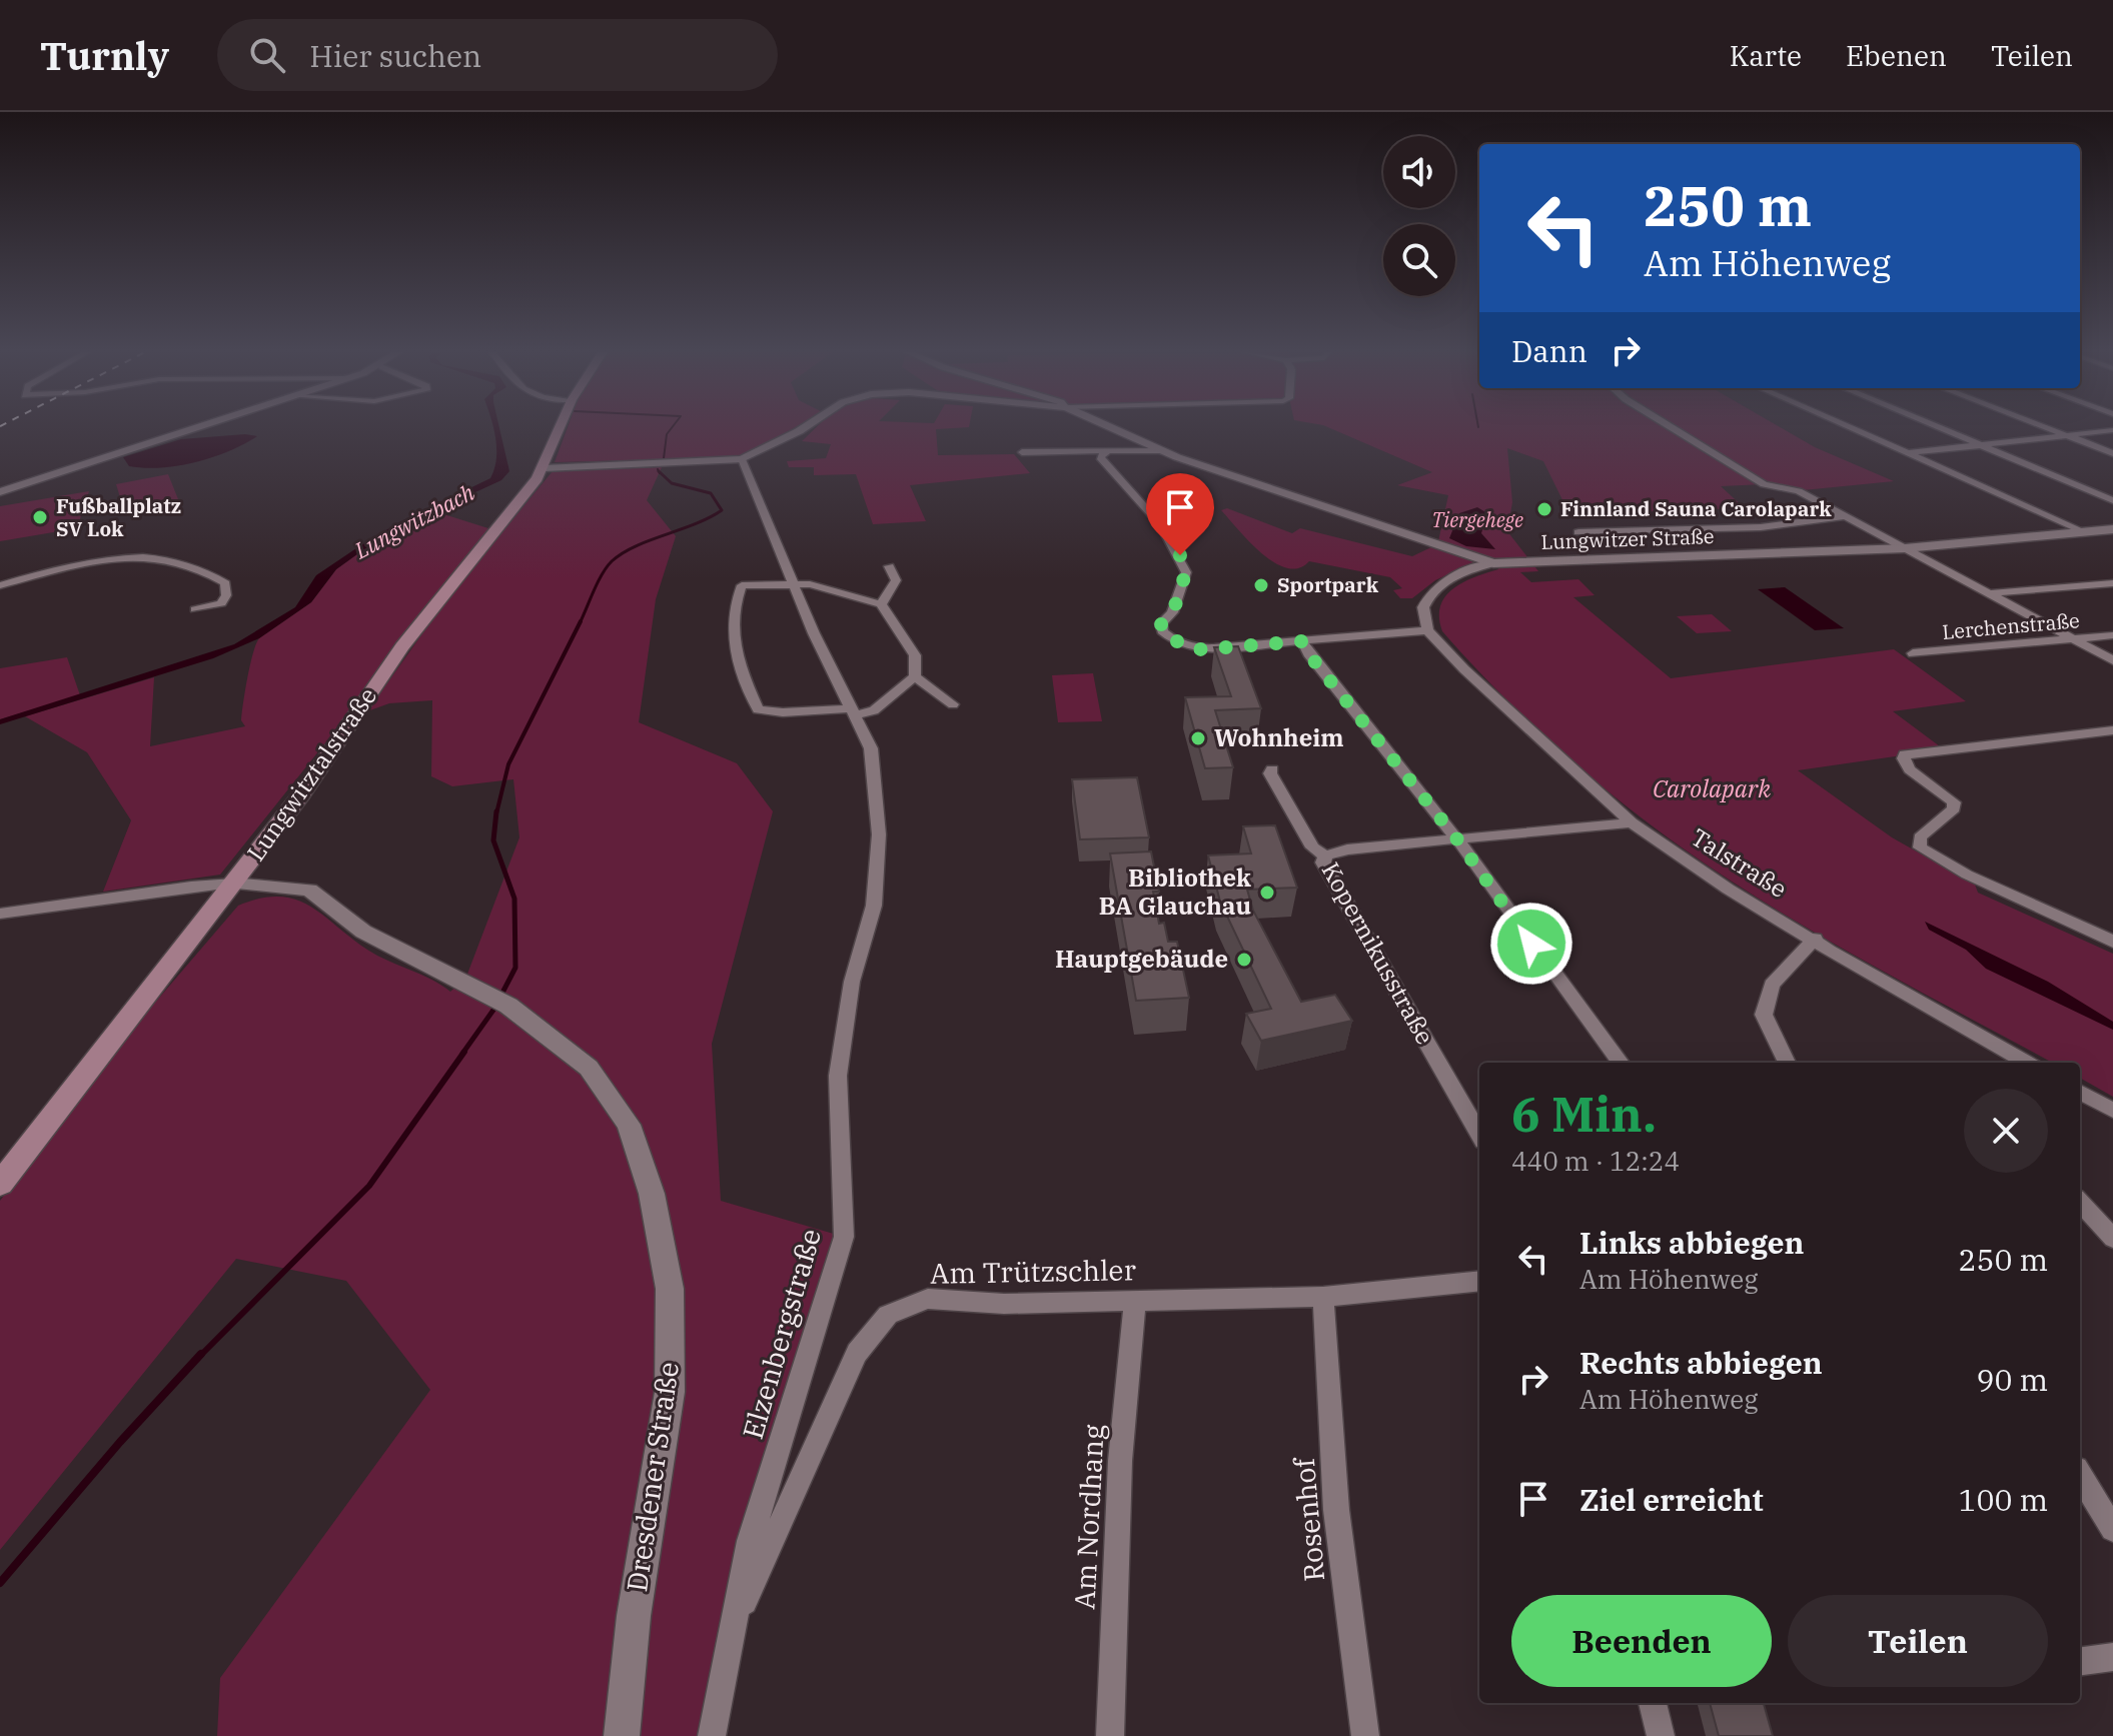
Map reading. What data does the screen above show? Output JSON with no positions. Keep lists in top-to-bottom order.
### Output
{
  "streets": {
    "main road": ["Lungwitztalstraße"],
    "street": [
      "Lungwitzer Straße",
      "Lerchenstraße",
      "Talstraße",
      "Kopernikusstraße",
      "Am Trützschler",
      "Elzenbergstraße",
      "Dresdener Straße",
      "Am Nordhang",
      "Rosenhof"
    ]
  },
  "crossings": [
    ["Lungwitzer Straße", "Elzenbergstraße"],
    ["Lungwitztalstraße", "Dresdener Straße"],
    ["Am Trützschler", "Elzenbergstraße"],
    ["Am Trützschler", "Am Nordhang"],
    ["Am Trützschler", "Rosenhof"]
  ],
  "water": ["Lungwitzbach"],
  "parks": ["Tiergehege", "Carolapark"],
  "places": [
    "Finnland Sauna Carolapark",
    "Fußballplatz SV Lok",
    "Sportpark",
    "Wohnheim",
    "Bibliothek BA Glauchau",
    "Hauptgebäude"
  ],
  "page": {
    "header": "Turnly",
    "search": "Hier suchen",
    "nav": ["Karte", "Ebenen", "Teilen"],
    "turn": ["250 m", "Am Höhenweg"],
    "then": "Dann",
    "heading": ["6 Min.", "440 m · 12:24"],
    "list": [
      {
        "name": "Links abbiegen",
        "note": "Am Höhenweg",
        "value": "250 m"
      },
      {
        "name": "Rechts abbiegen",
        "note": "Am Höhenweg",
        "value": "90 m"
      },
      {
        "name": "Ziel erreicht",
        "value": "100 m"
      }
    ],
    "buttons": ["Beenden", "Teilen"]
  }
}
